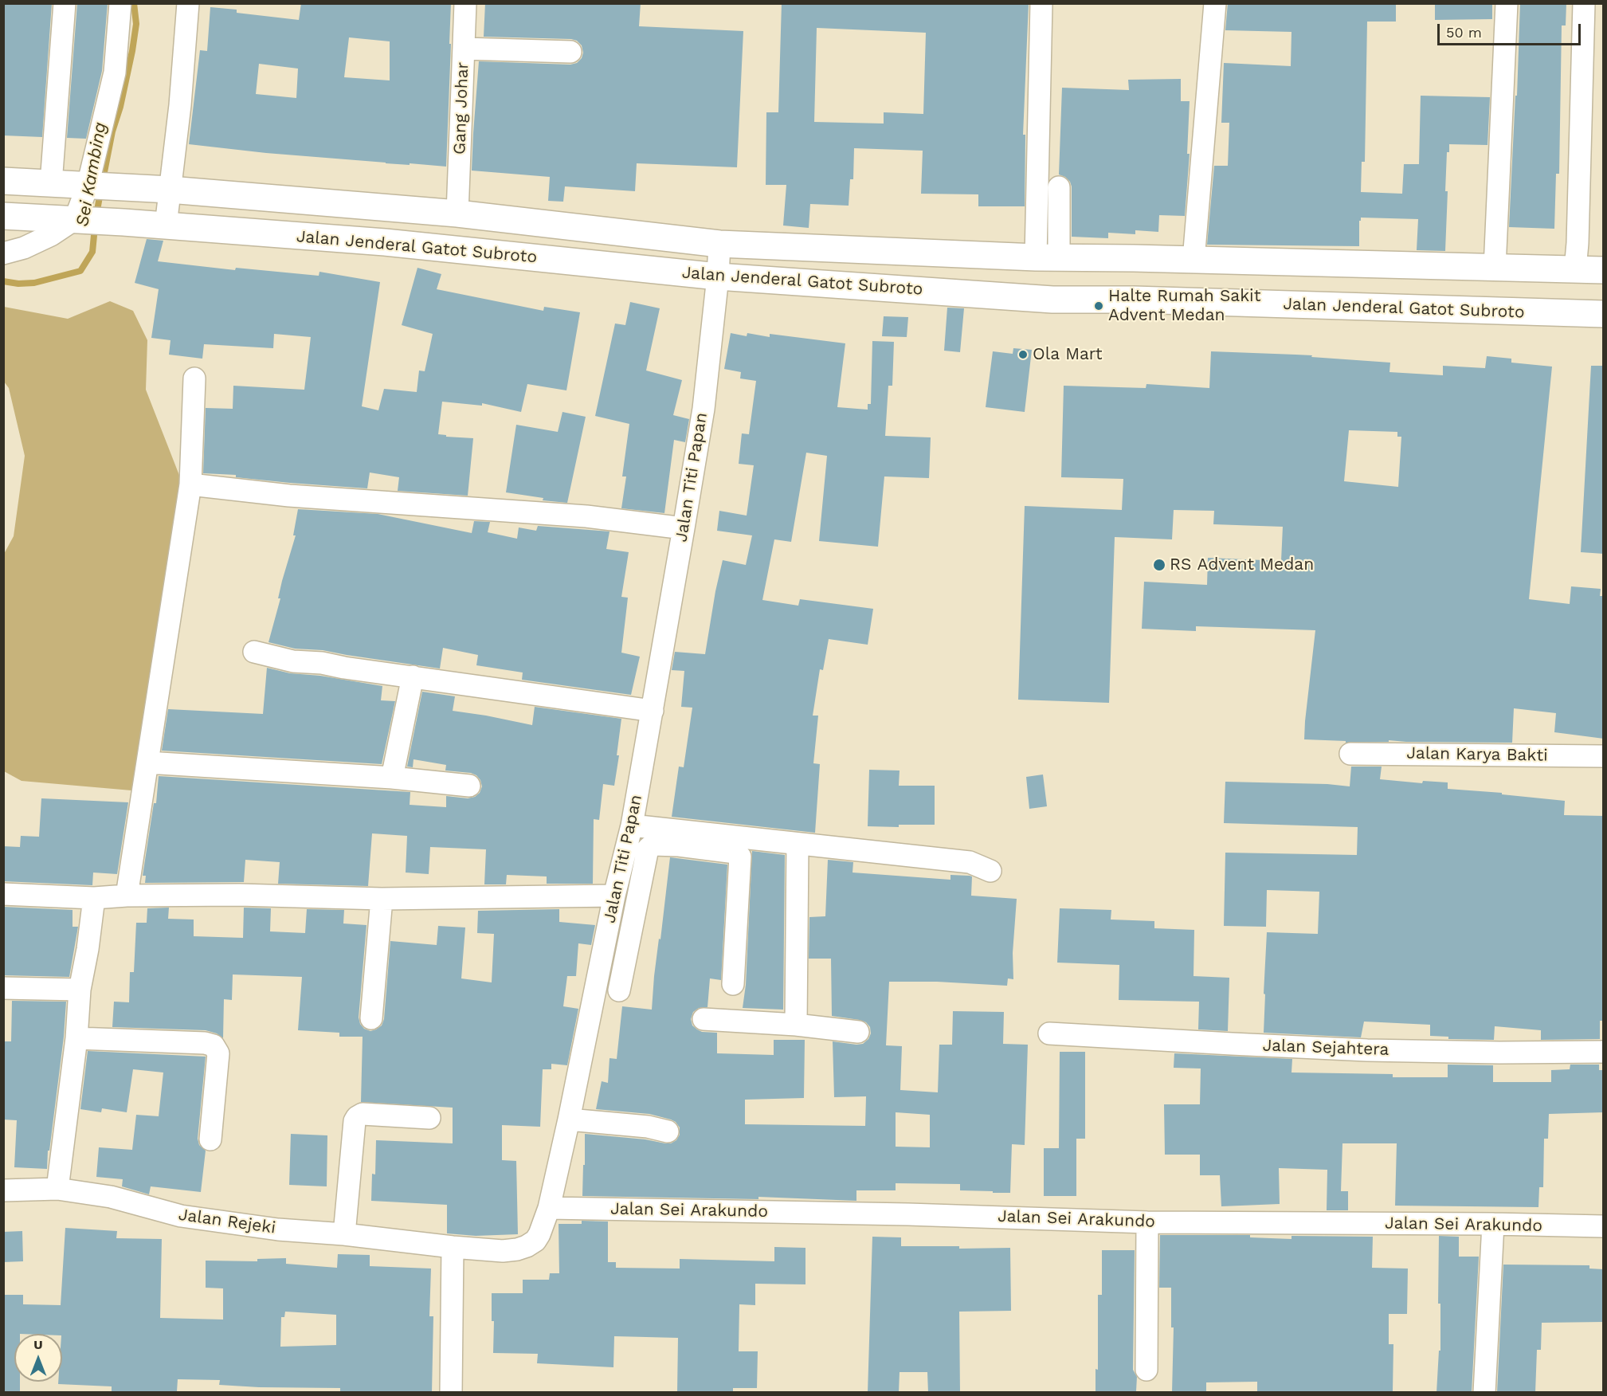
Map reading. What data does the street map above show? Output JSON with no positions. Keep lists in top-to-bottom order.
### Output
{
  "streets": {
    "main road": ["Jalan Jenderal Gatot Subroto"],
    "street": [
      "Gang Johar",
      "Jalan Titi Papan",
      "Jalan Karya Bakti",
      "Jalan Sejahtera",
      "Jalan Sei Arakundo",
      "Jalan Rejeki"
    ]
  },
  "crossings": [
    ["Gang Johar", "Jalan Jenderal Gatot Subroto"],
    ["Jalan Jenderal Gatot Subroto", "Jalan Titi Papan"],
    ["Jalan Titi Papan", "Jalan Sei Arakundo"],
    ["Jalan Titi Papan", "Jalan Rejeki"]
  ],
  "water": ["Sei Kambing"],
  "places": ["Halte Rumah Sakit Advent Medan", "Ola Mart", "RS Advent Medan"],
  "scale_bar": "50 m",
  "north": "top"
}
